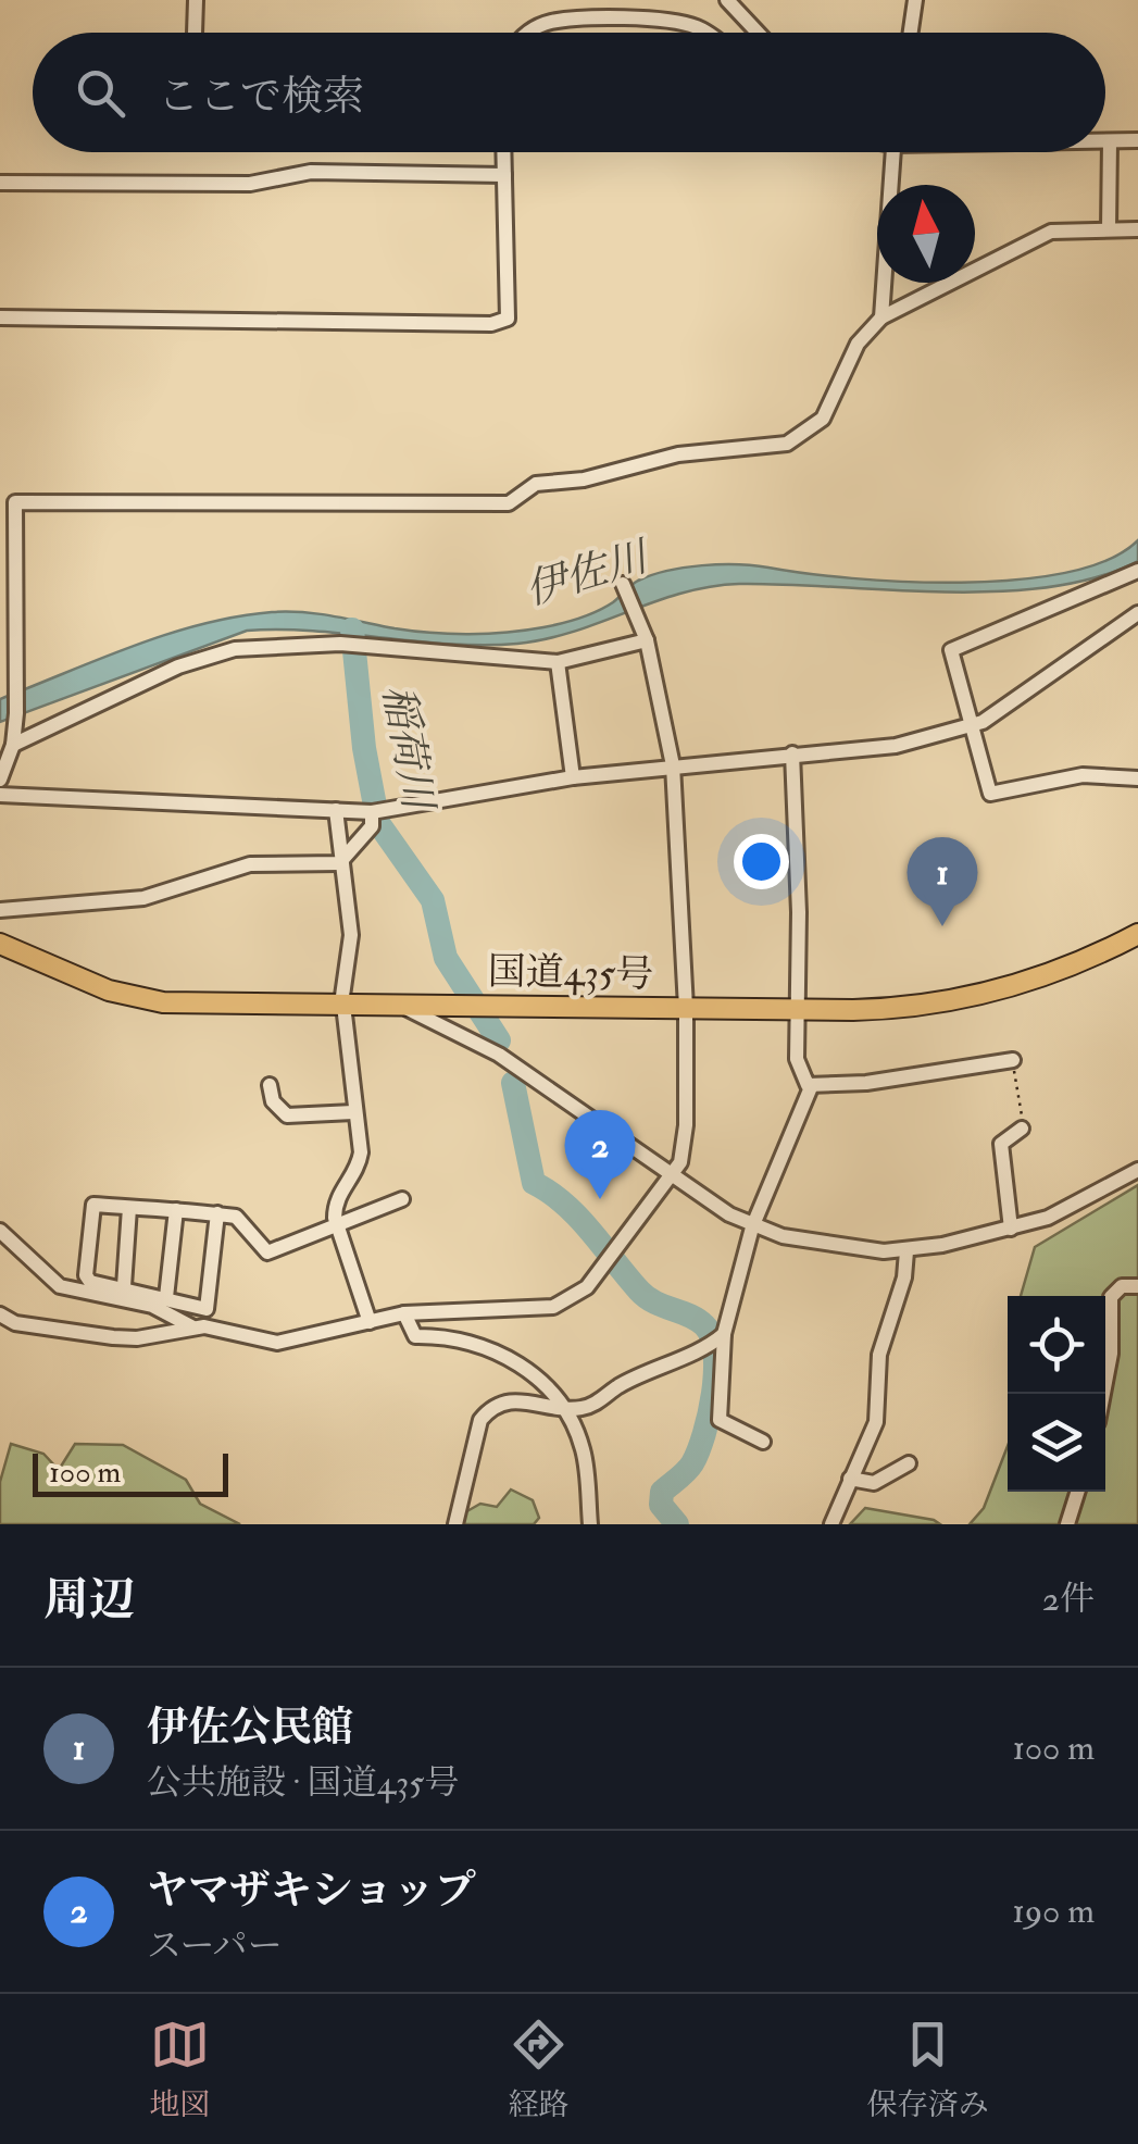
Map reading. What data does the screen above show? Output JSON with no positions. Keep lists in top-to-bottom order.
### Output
{
  "streets": {
    "highway": ["国道435号"]
  },
  "water": ["伊佐川", "稲荷川"],
  "scale_bar": "100 m",
  "north": "top",
  "page": {
    "search": "ここで検索",
    "pins": ["1", "2"],
    "scale": "100 m",
    "heading": ["周辺", "2件"],
    "list": [
      {
        "mark": "1",
        "name": "伊佐公民館",
        "note": "公共施設 · 国道435号",
        "value": "100 m"
      },
      {
        "mark": "2",
        "name": "ヤマザキショップ",
        "note": "スーパー",
        "value": "190 m"
      }
    ],
    "nav": ["地図", "経路", "保存済み"]
  }
}
